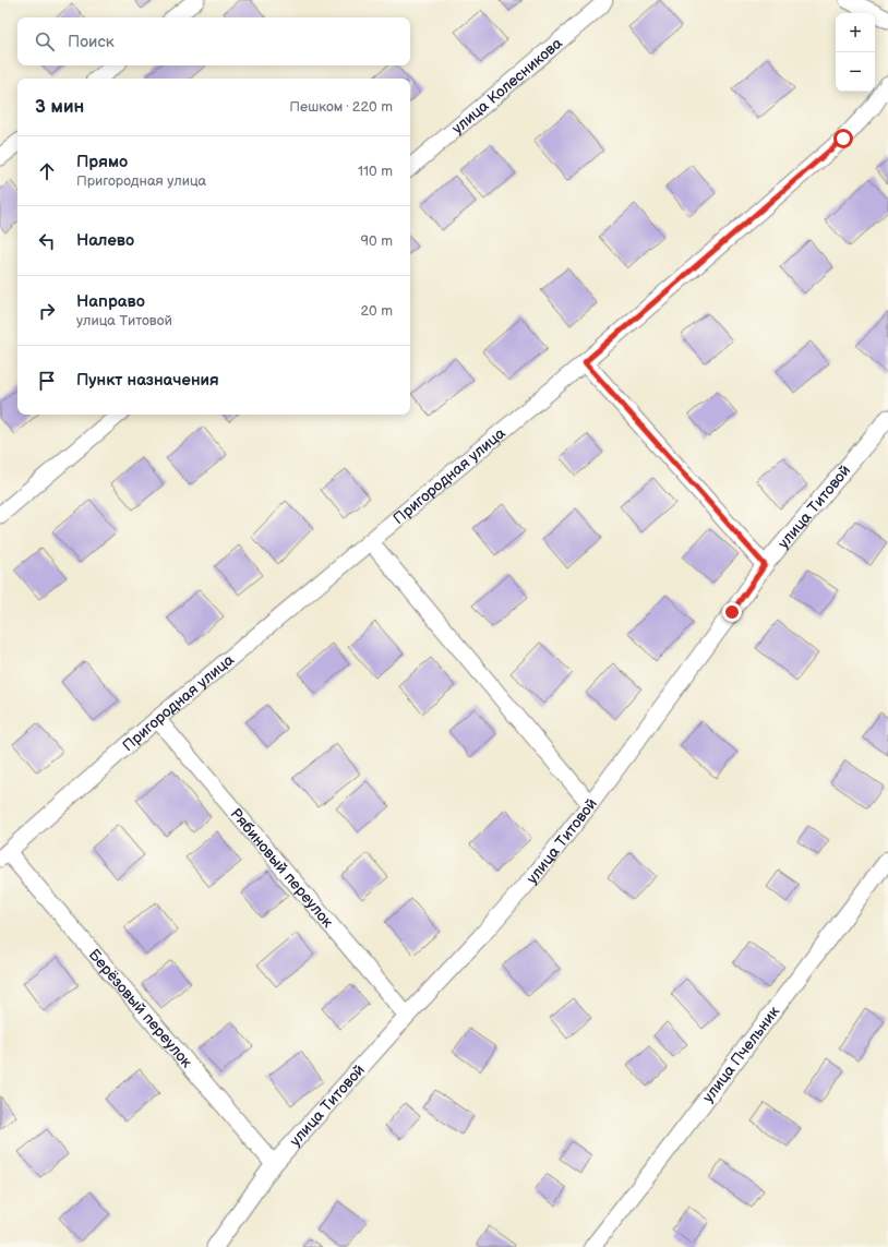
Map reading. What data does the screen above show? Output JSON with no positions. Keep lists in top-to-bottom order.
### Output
{
  "streets": {
    "street": [
      "улица Колесникова",
      "Пригородная улица",
      "улица Титовой",
      "Рябиновый переулок",
      "Берёзовый переулок",
      "улица Пчельник"
    ]
  },
  "crossings": [
    ["Пригородная улица", "Рябиновый переулок"],
    ["Пригородная улица", "Берёзовый переулок"],
    ["улица Титовой", "Рябиновый переулок"],
    ["улица Титовой", "Берёзовый переулок"]
  ],
  "page": {
    "map_buttons": ["+", "−"],
    "search": "Поиск",
    "heading": ["3 мин", "Пешком · 220 m"],
    "list": [
      ["Прямо", "Пригородная улица", "110 m"],
      ["Налево", "90 m"],
      ["Направо", "улица Титовой", "20 m"],
      "Пункт назначения"
    ]
  }
}
